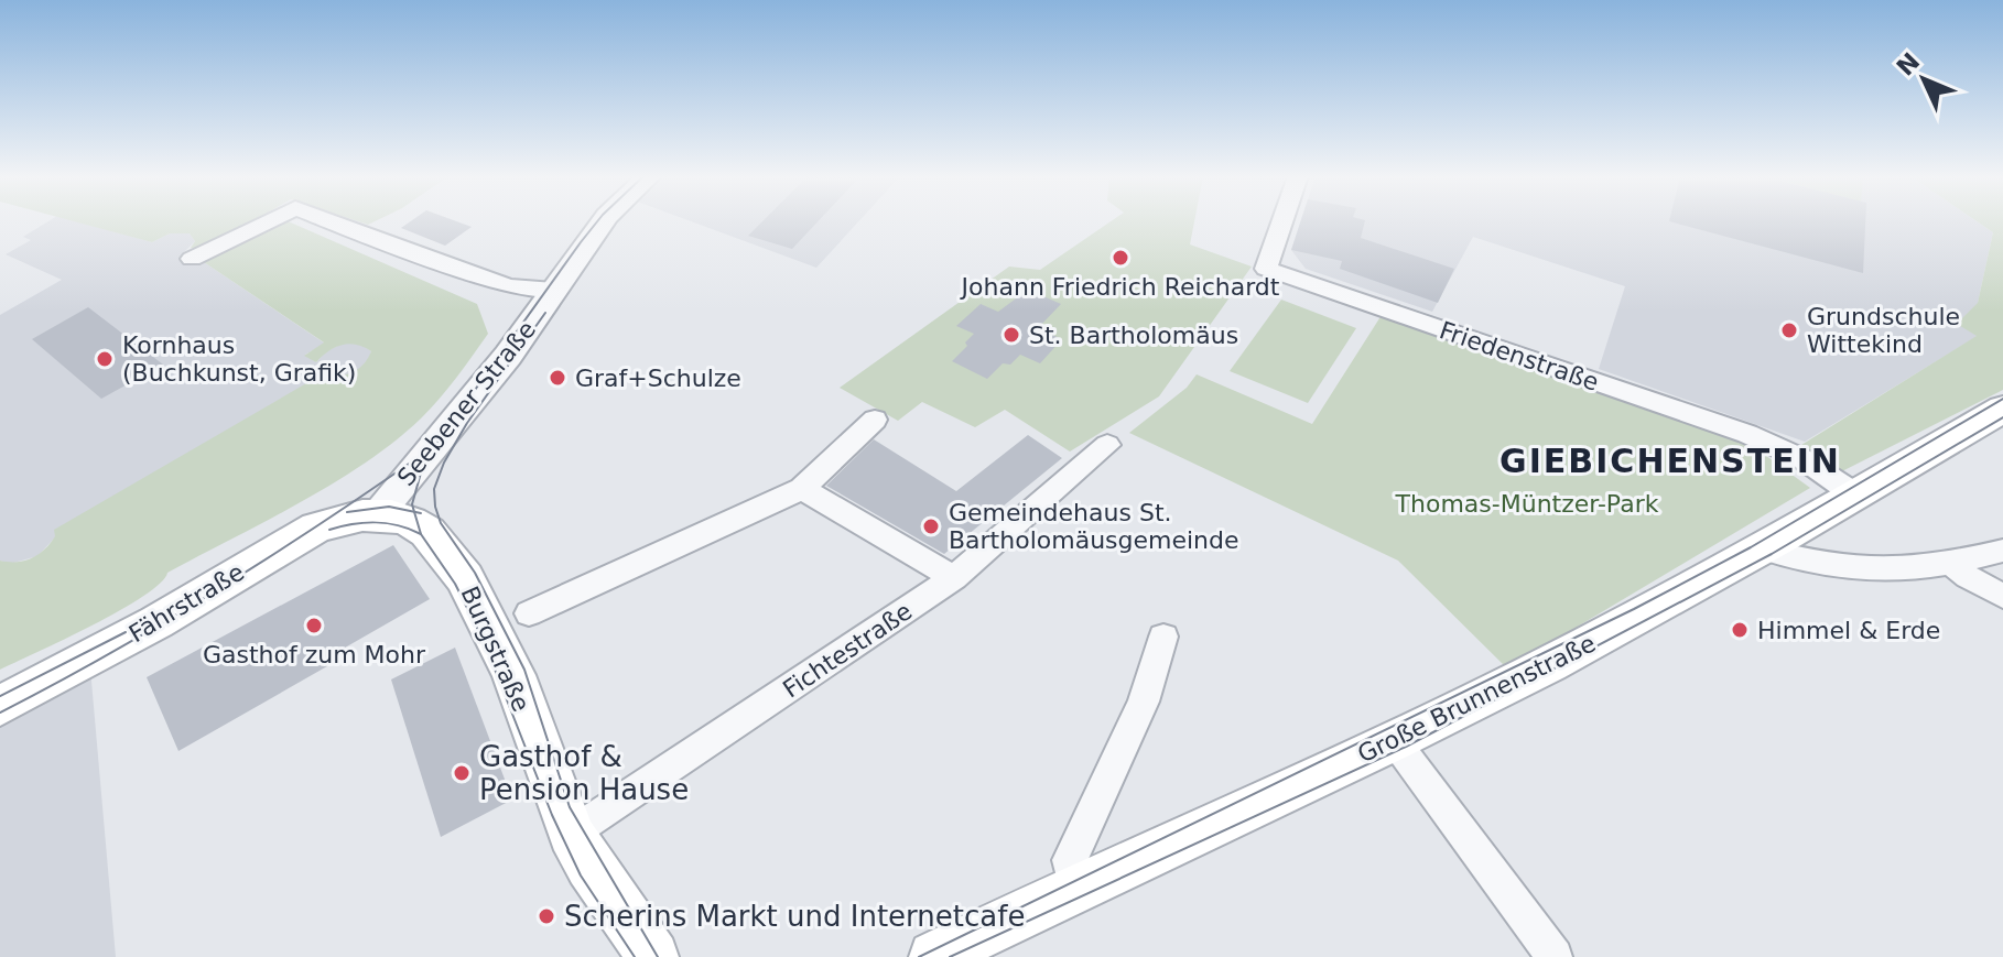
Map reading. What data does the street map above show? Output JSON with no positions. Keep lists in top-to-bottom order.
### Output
{
  "streets": {
    "main road": ["Fährstraße", "Burgstraße", "Große Brunnenstraße"],
    "street": ["Friedenstraße", "Seebener Straße", "Fichtestraße"]
  },
  "crossings": [
    ["Friedenstraße", "Große Brunnenstraße"],
    ["Seebener Straße", "Fährstraße"],
    ["Seebener Straße", "Burgstraße"],
    ["Fährstraße", "Burgstraße"],
    ["Burgstraße", "Fichtestraße"]
  ],
  "districts": ["GIEBICHENSTEIN"],
  "parks": ["Thomas-Müntzer-Park"],
  "places": [
    "Johann Friedrich Reichardt",
    "Grundschule Wittekind",
    "St. Bartholomäus",
    "Kornhaus (Buchkunst, Grafik)",
    "Graf+Schulze",
    "Gemeindehaus St. Bartholomäusgemeinde",
    "Gasthof zum Mohr",
    "Himmel & Erde",
    "Gasthof & Pension Hause",
    "Scherins Markt und Internetcafe"
  ],
  "north": "top left"
}
